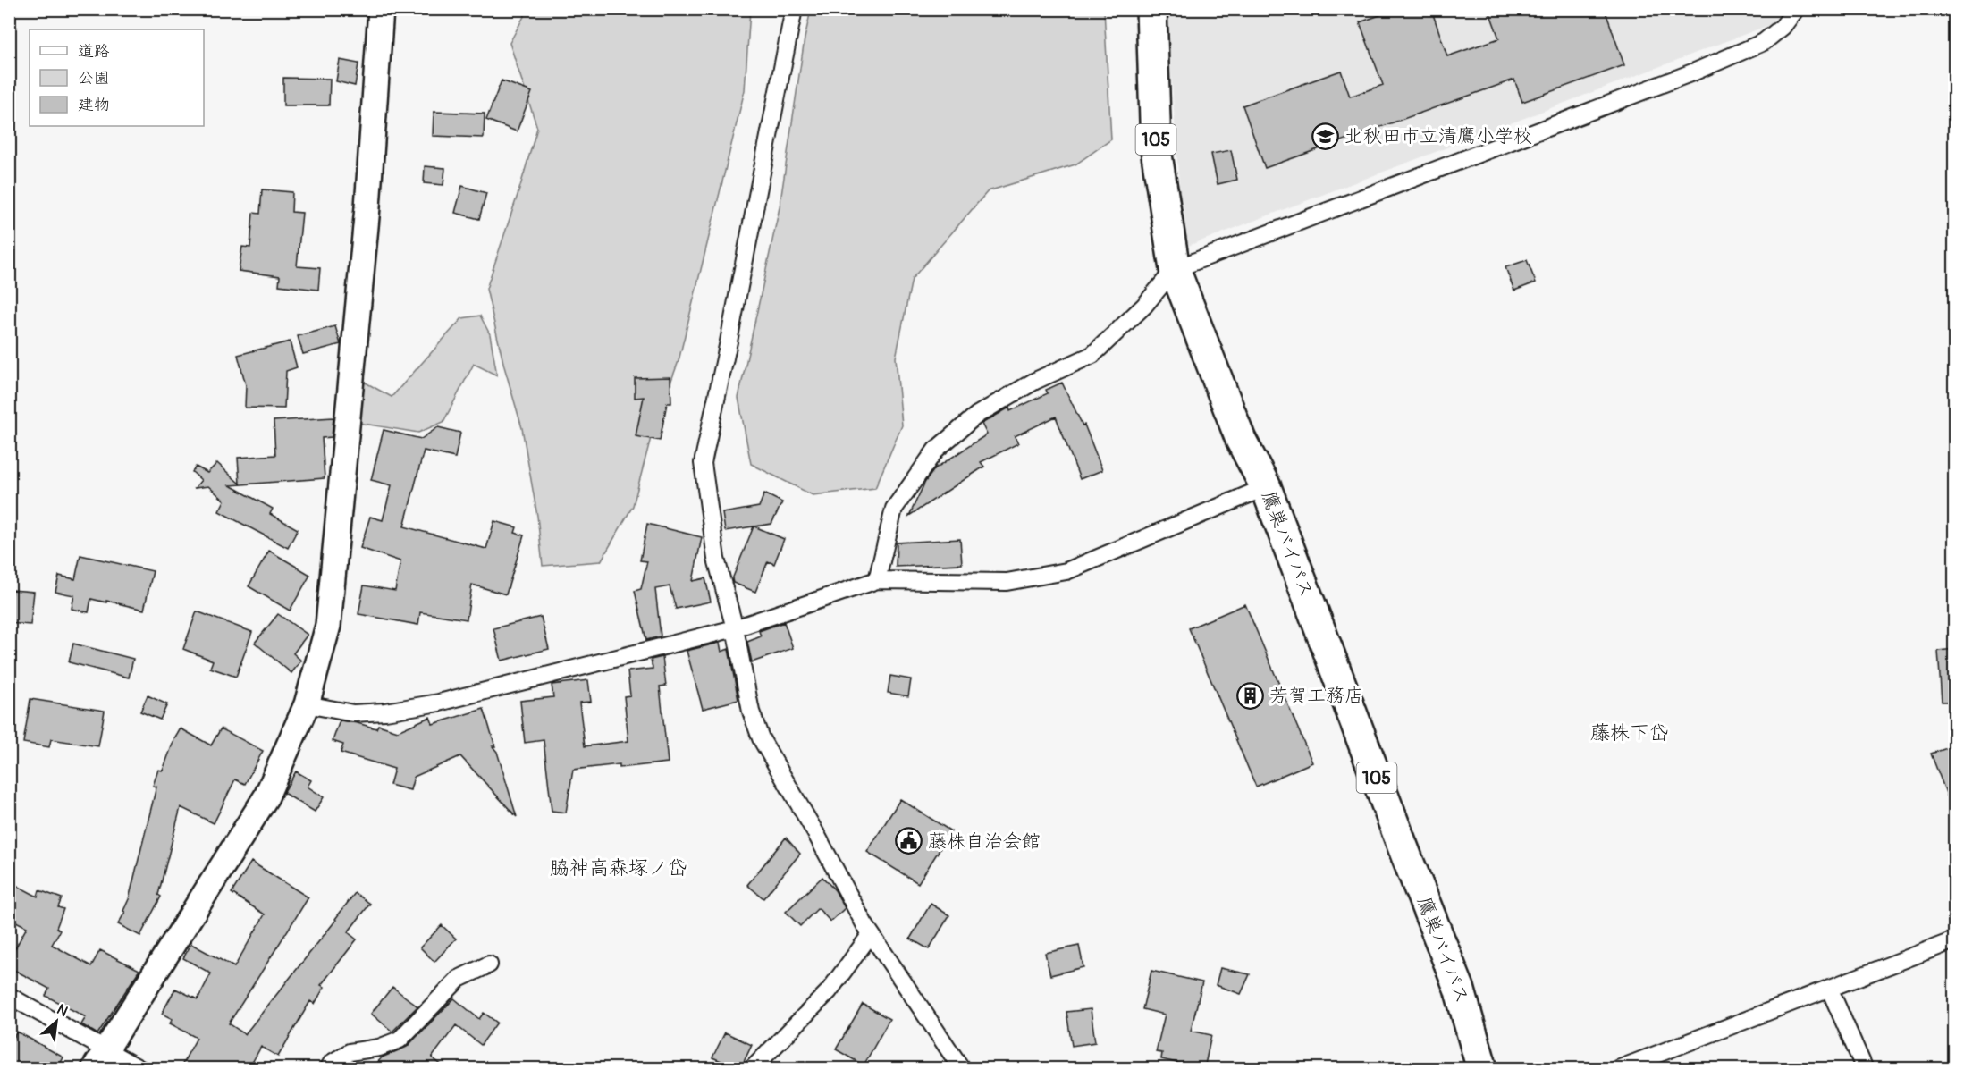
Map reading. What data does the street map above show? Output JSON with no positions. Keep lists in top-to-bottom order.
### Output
{
  "streets": {
    "highway": ["105", "鷹巣バイパス"]
  },
  "districts": ["藤株下岱", "脇神高森塚ノ岱"],
  "places": {
    "school or university": ["北秋田市立清鷹小学校"],
    "building": ["芳賀工務店"],
    "public building": ["藤株自治会館"]
  },
  "legend": ["道路", "公園", "建物"],
  "north": "top right"
}
